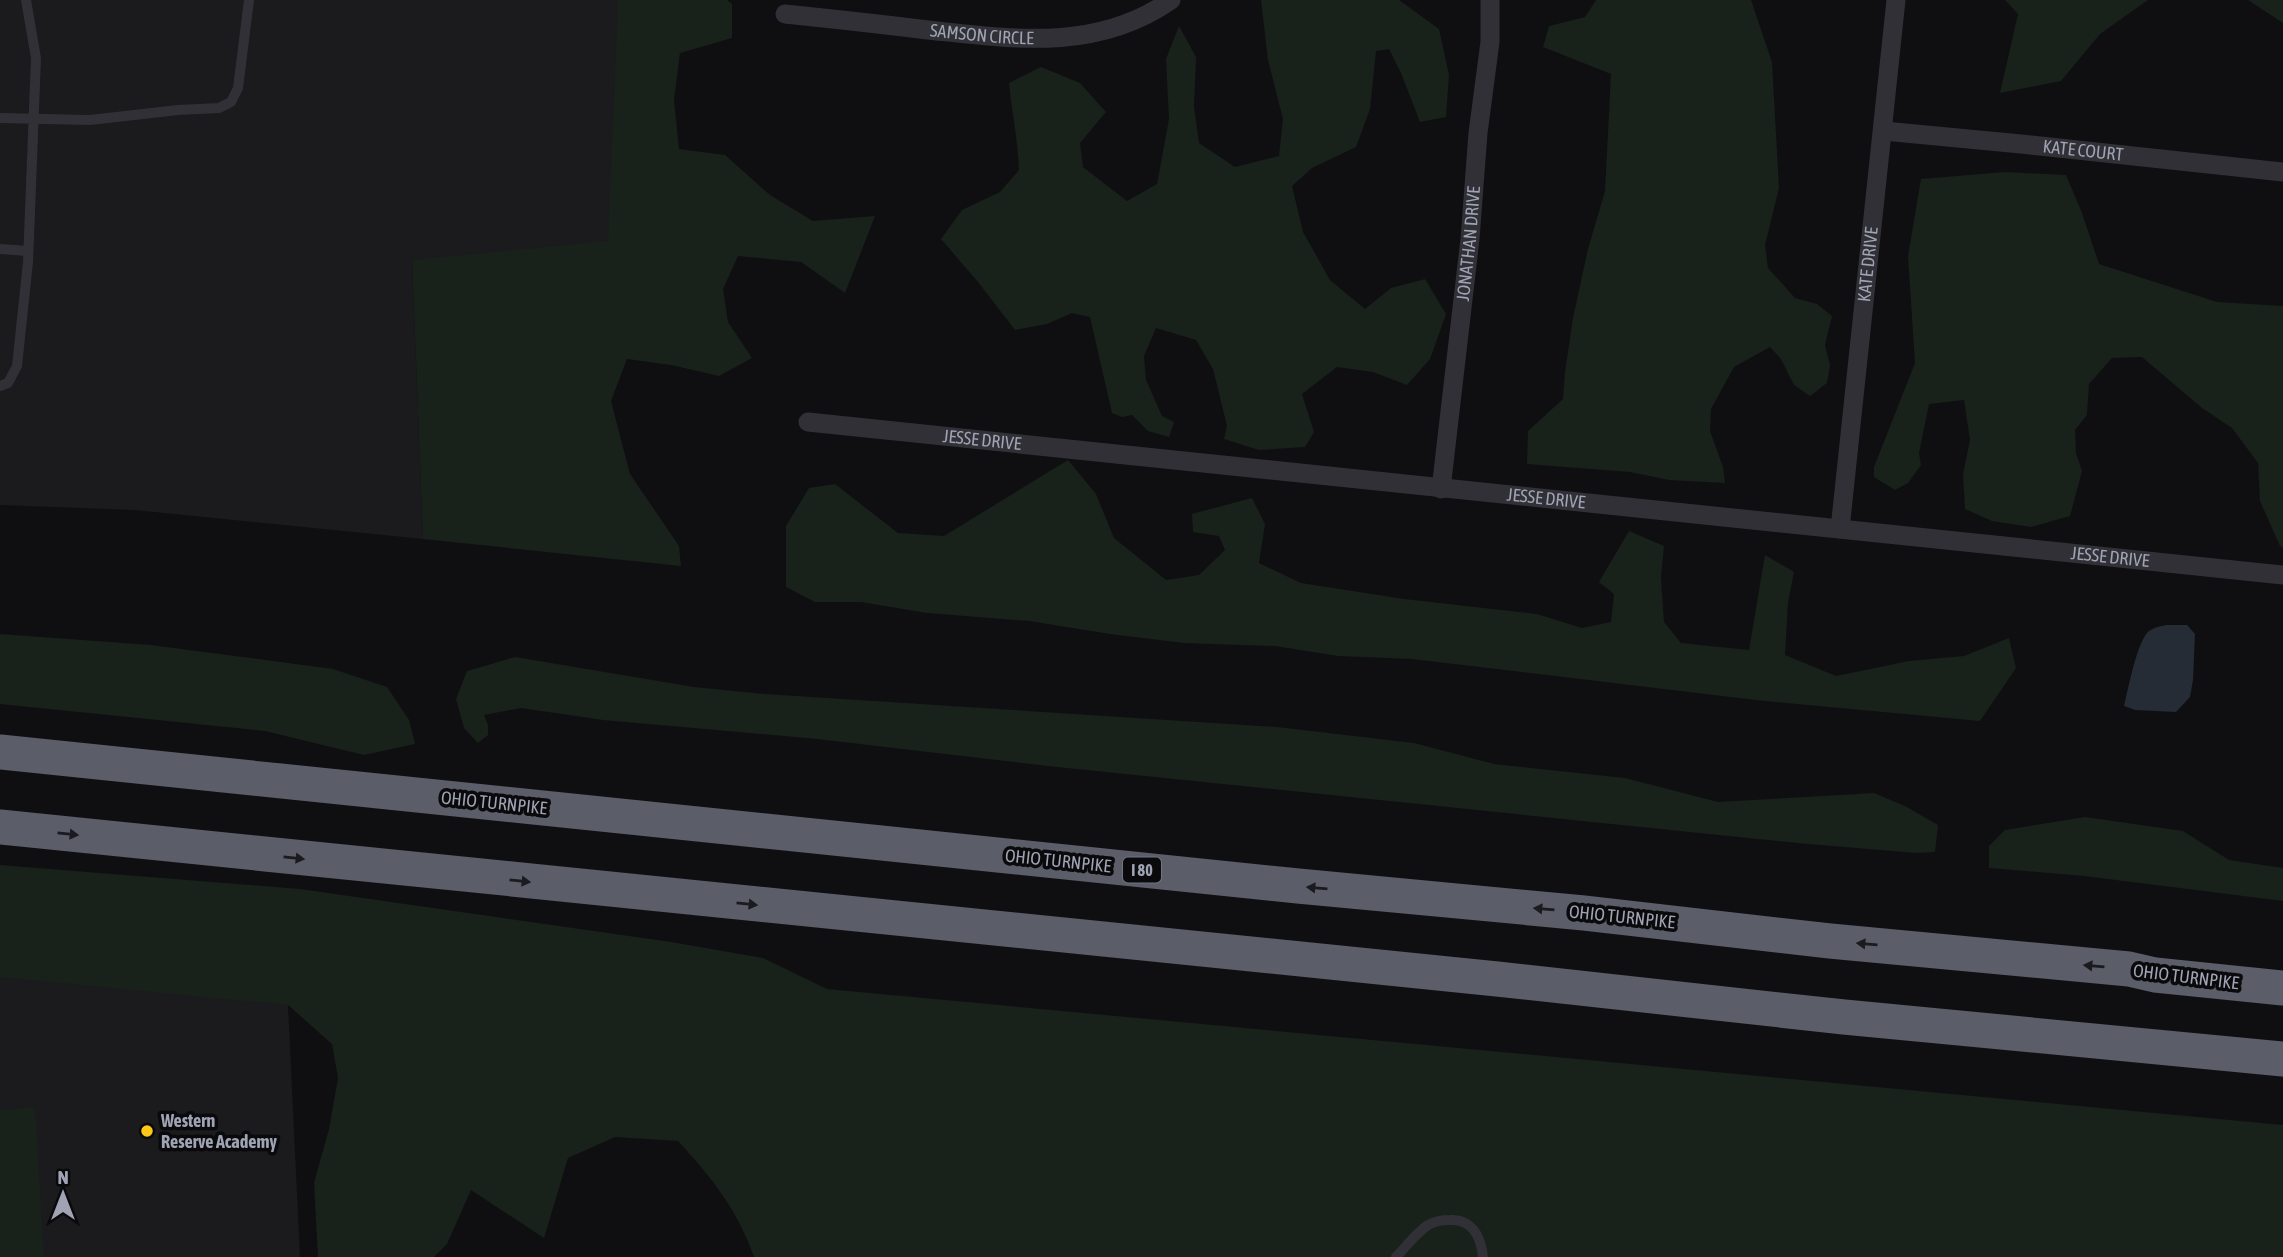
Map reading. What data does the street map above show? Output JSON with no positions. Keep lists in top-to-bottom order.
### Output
{
  "streets": {
    "highway": ["OHIO TURNPIKE", "I 80"],
    "street": [
      "SAMSON CIRCLE",
      "KATE COURT",
      "JONATHAN DRIVE",
      "KATE DRIVE",
      "JESSE DRIVE"
    ]
  },
  "crossings": [
    ["KATE COURT", "KATE DRIVE"],
    ["JONATHAN DRIVE", "JESSE DRIVE"],
    ["KATE DRIVE", "JESSE DRIVE"]
  ],
  "places": ["Western Reserve Academy"],
  "north": "top"
}
